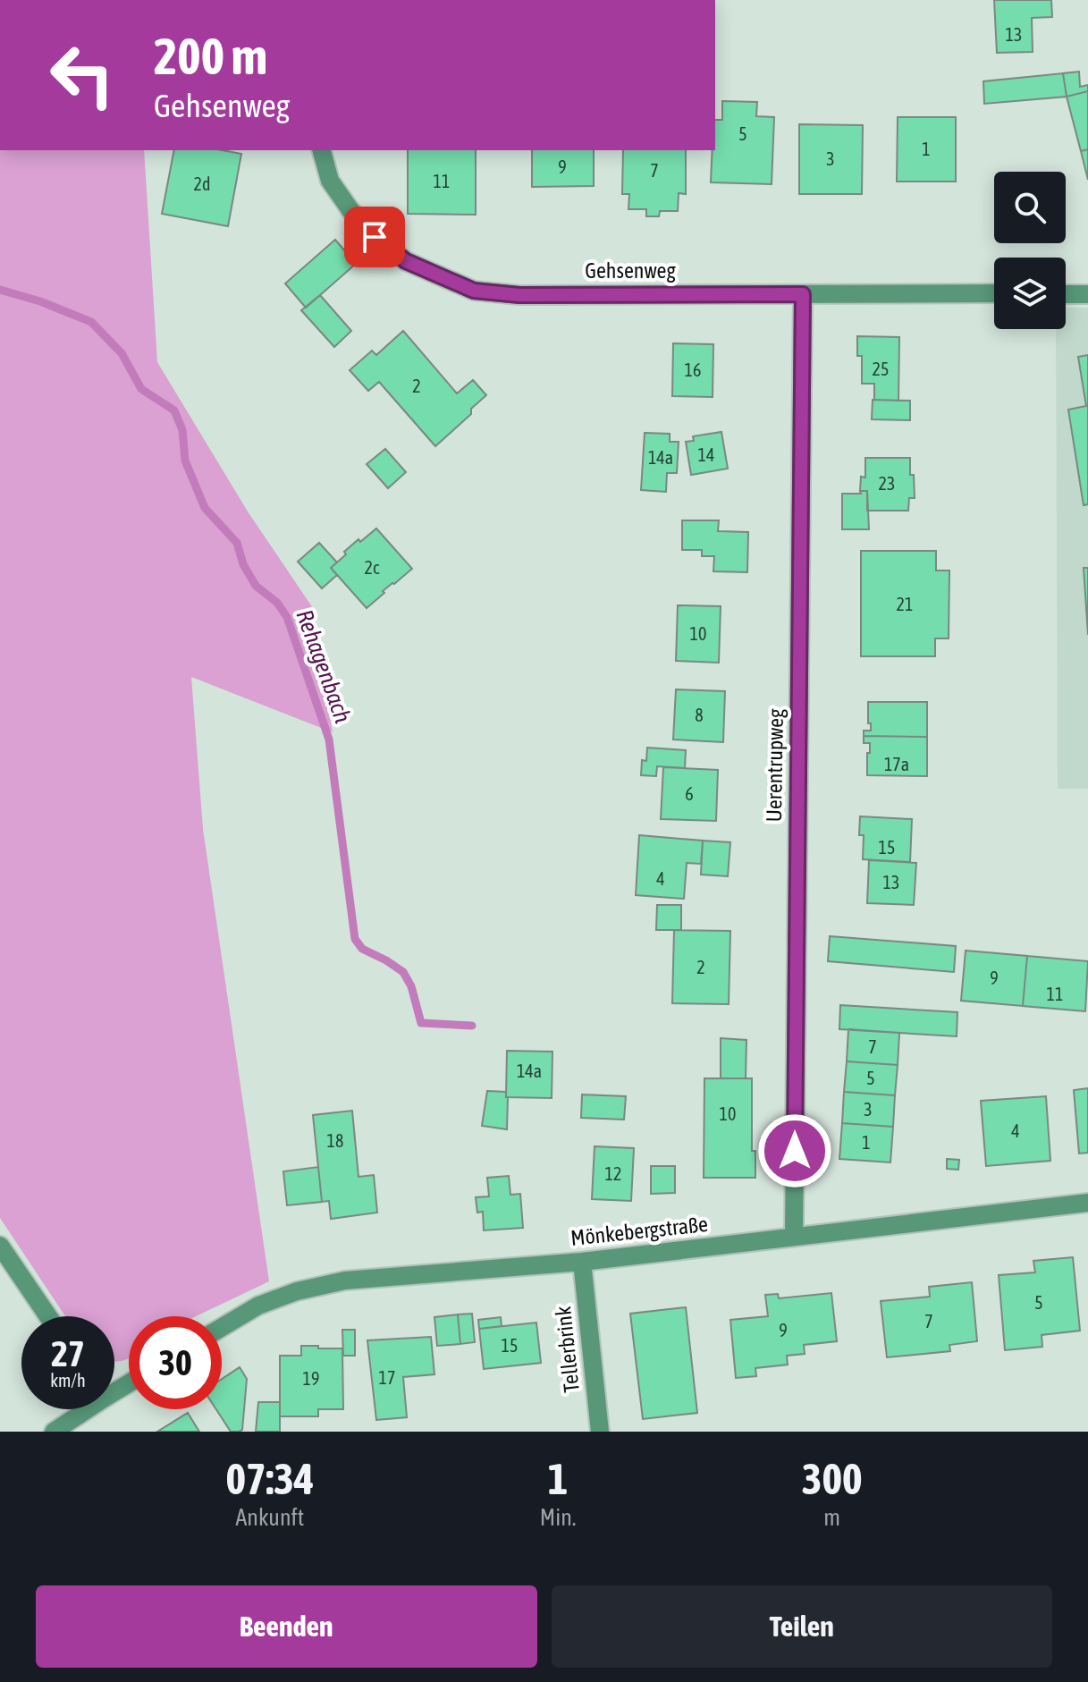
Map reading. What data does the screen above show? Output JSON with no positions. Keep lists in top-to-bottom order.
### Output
{
  "streets": {
    "street": [
      "Gehsenweg",
      "Uerentrupweg",
      "Mönkebergstraße",
      "Tellerbrink"
    ]
  },
  "crossings": [
    ["Gehsenweg", "Uerentrupweg"],
    ["Uerentrupweg", "Mönkebergstraße"],
    ["Mönkebergstraße", "Tellerbrink"]
  ],
  "water": ["Rehagenbach"],
  "house_numbers": [
    "13",
    "5",
    "1",
    "3",
    "9",
    "7",
    "11",
    "2d",
    "25",
    "16",
    "2",
    "14",
    "14a",
    "23",
    "2c",
    "21",
    "10",
    "8",
    "17a",
    "6",
    "15",
    "4",
    "13",
    "2",
    "9",
    "11",
    "7",
    "14a",
    "5",
    "3",
    "10",
    "4",
    "18",
    "1",
    "12",
    "5",
    "7",
    "9",
    "15",
    "17",
    "19"
  ],
  "page": {
    "turn": ["200 m", "Gehsenweg"],
    "speed": "27 km/h",
    "limit": "30",
    "eta": [
      "07:34",
      "Ankunft",
      "1",
      "Min.",
      "300",
      "m"
    ],
    "buttons": ["Beenden", "Teilen"]
  }
}
